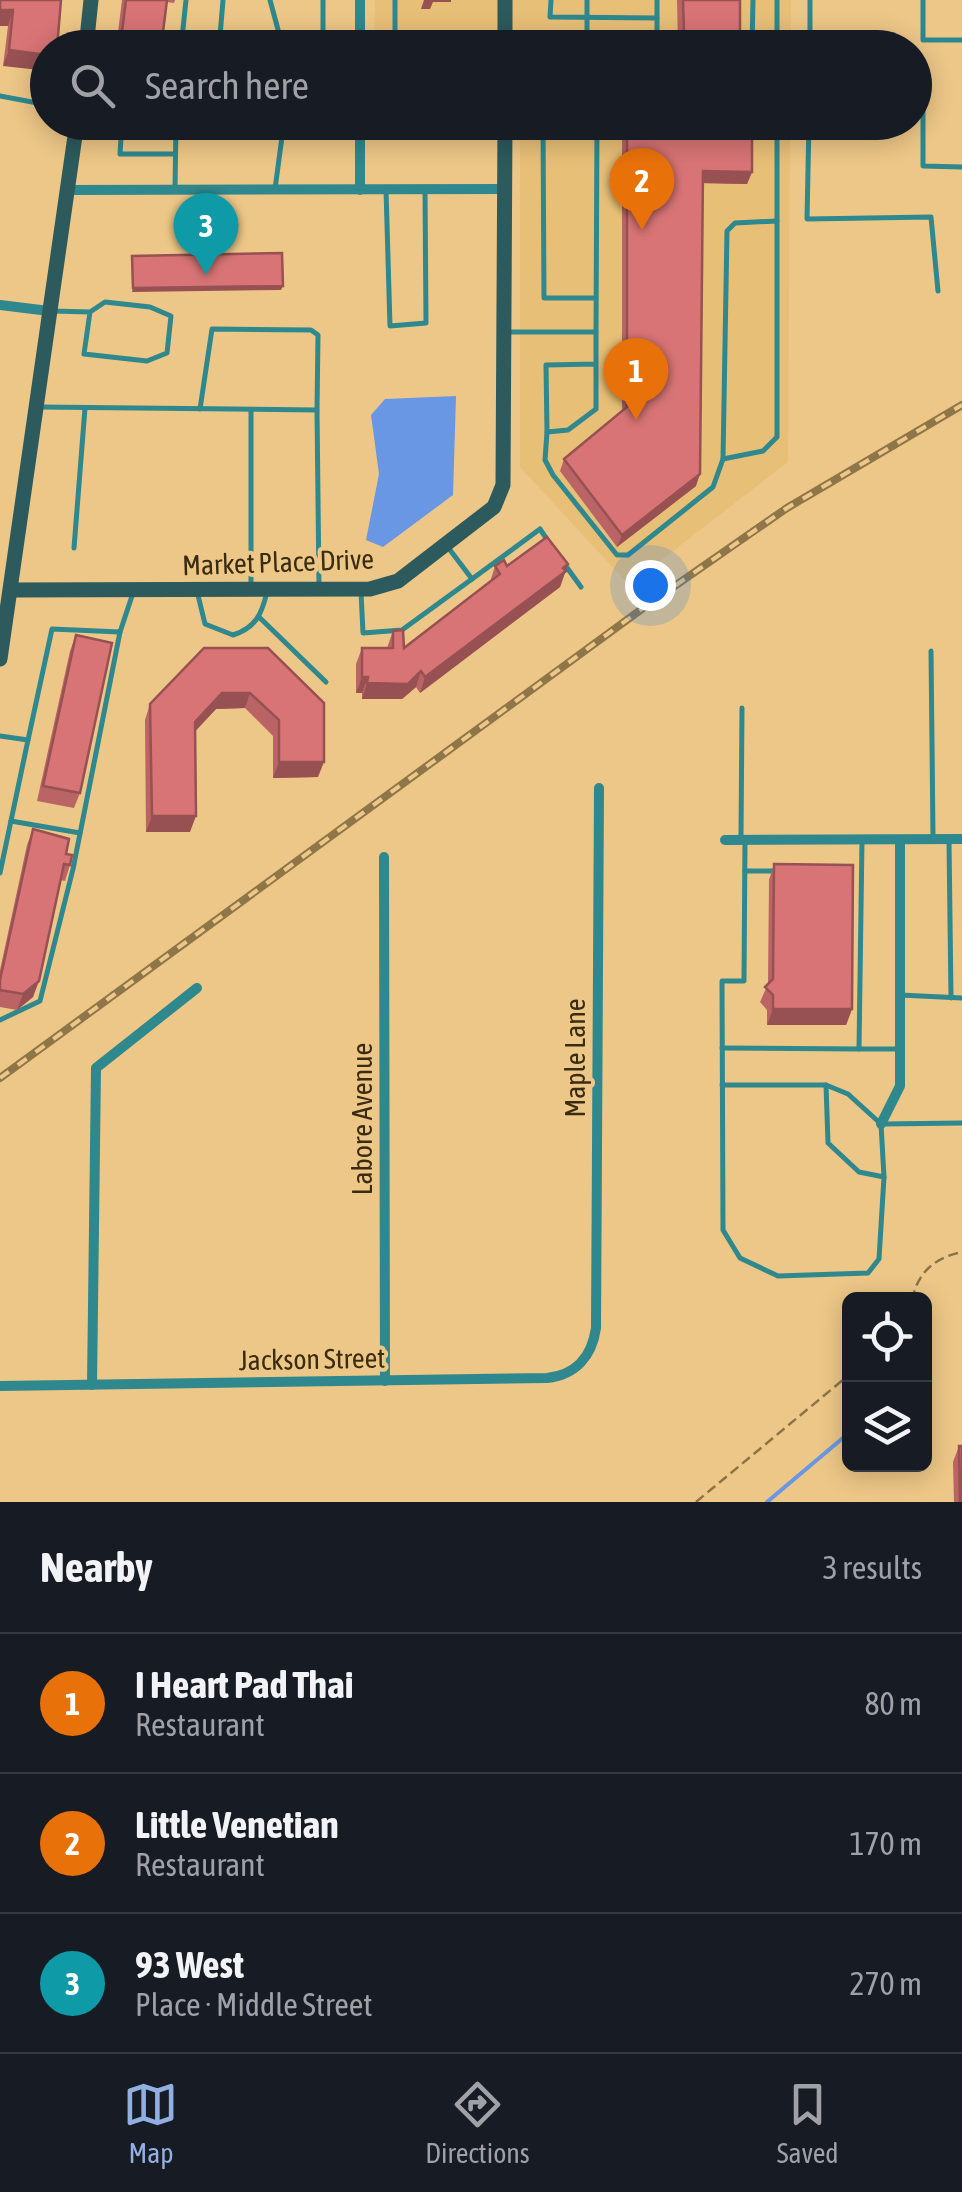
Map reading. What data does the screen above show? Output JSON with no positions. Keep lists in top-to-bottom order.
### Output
{
  "streets": {
    "street": [
      "Market Place Drive",
      "Maple Lane",
      "Labore Avenue",
      "Jackson Street"
    ]
  },
  "crossings": [
    ["Maple Lane", "Jackson Street"],
    ["Labore Avenue", "Jackson Street"]
  ],
  "page": {
    "search": "Search here",
    "pins": ["2", "3", "1"],
    "heading": ["Nearby", "3 results"],
    "list": [
      {
        "mark": "1",
        "name": "I Heart Pad Thai",
        "note": "Restaurant",
        "value": "80 m"
      },
      {
        "mark": "2",
        "name": "Little Venetian",
        "note": "Restaurant",
        "value": "170 m"
      },
      {
        "mark": "3",
        "name": "93 West",
        "note": "Place · Middle Street",
        "value": "270 m"
      }
    ],
    "nav": ["Map", "Directions", "Saved"]
  }
}
